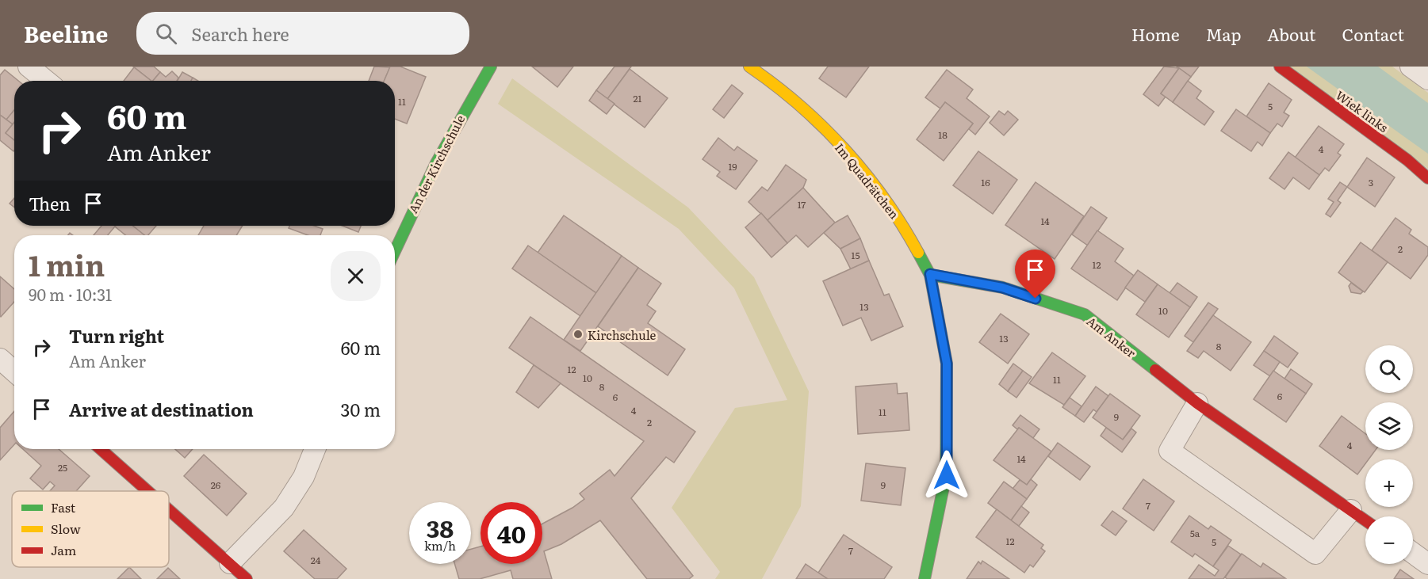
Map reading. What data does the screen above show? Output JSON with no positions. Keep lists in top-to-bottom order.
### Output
{
  "streets": {
    "street": [
      "Wiek links",
      "An der Kirchschule",
      "Im Quadrätchen",
      "Am Anker"
    ]
  },
  "crossings": [
    ["Im Quadrätchen", "Am Anker"]
  ],
  "places": ["Kirchschule"],
  "house_numbers": [
    "21",
    "11",
    "5",
    "18",
    "4",
    "19",
    "16",
    "3",
    "17",
    "14",
    "2",
    "15",
    "12",
    "13",
    "10",
    "13",
    "8",
    "12",
    "10",
    "11",
    "8",
    "6",
    "6",
    "4",
    "11",
    "9",
    "2",
    "4",
    "14",
    "25",
    "26",
    "9",
    "7",
    "5a",
    "12",
    "5",
    "7",
    "24"
  ],
  "legend": ["Fast", "Slow", "Jam"],
  "page": {
    "header": "Beeline",
    "search": "Search here",
    "nav": [
      "Home",
      "Map",
      "About",
      "Contact"
    ],
    "turn": ["60 m", "Am Anker"],
    "then": "Then",
    "heading": ["1 min", "90 m · 10:31"],
    "list": [
      {
        "name": "Turn right",
        "note": "Am Anker",
        "value": "60 m"
      },
      {
        "name": "Arrive at destination",
        "value": "30 m"
      }
    ],
    "map_buttons": ["+", "−"],
    "speed": "38 km/h",
    "limit": "40"
  }
}
